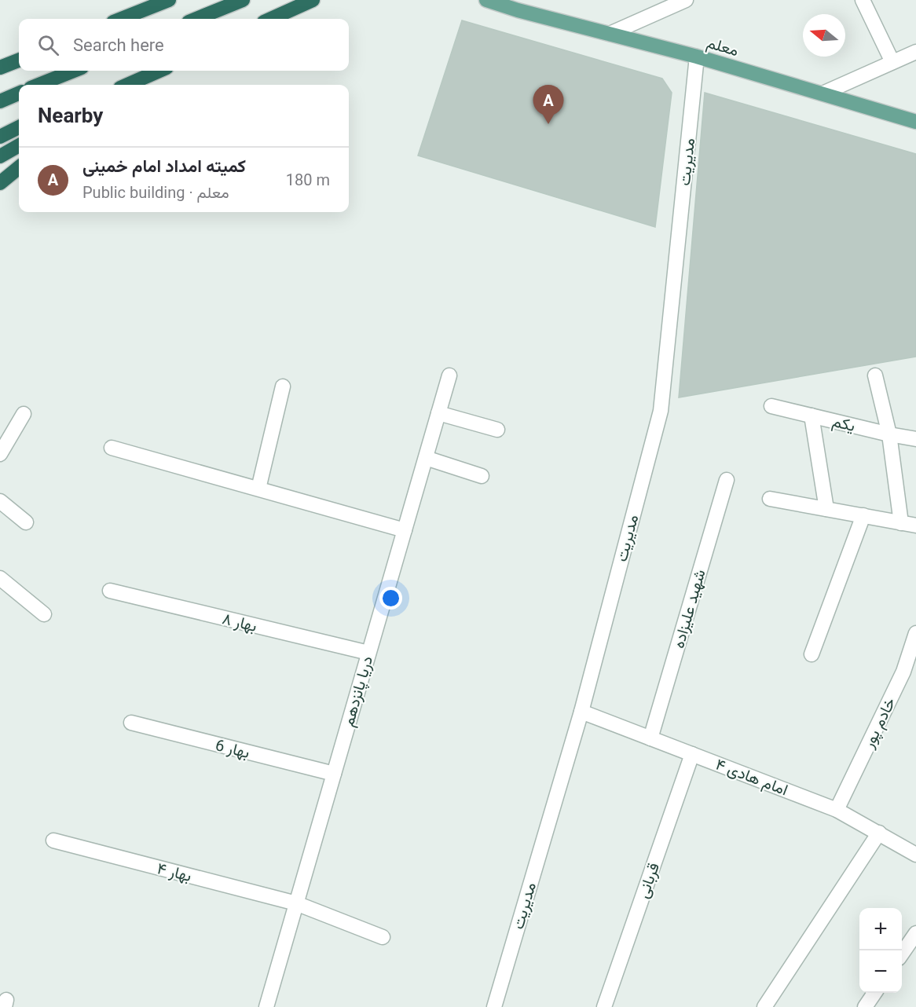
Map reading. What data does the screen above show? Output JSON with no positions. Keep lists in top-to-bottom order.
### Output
{
  "streets": {
    "main road": ["معلم"],
    "street": [
      "مدیریت",
      "یکم",
      "شهید علیزاده",
      "بهار ۸",
      "دریا پانزدهم",
      "خادم پور",
      "بهار 6",
      "امام هادی ۴",
      "بهار ۴",
      "قربانی"
    ]
  },
  "crossings": [
    ["معلم", "مدیریت"],
    ["مدیریت", "امام هادی ۴"],
    ["شهید علیزاده", "امام هادی ۴"],
    ["بهار ۸", "دریا پانزدهم"],
    ["دریا پانزدهم", "بهار 6"],
    ["دریا پانزدهم", "بهار ۴"],
    ["خادم پور", "امام هادی ۴"],
    ["امام هادی ۴", "قربانی"]
  ],
  "north": "left",
  "page": {
    "search": "Search here",
    "pins": "A",
    "heading": "Nearby",
    "list": [
      {
        "mark": "A",
        "name": "کمیته امداد امام خمینی",
        "note": "Public building · معلم",
        "value": "180 m"
      }
    ],
    "map_buttons": ["+", "−"]
  }
}
